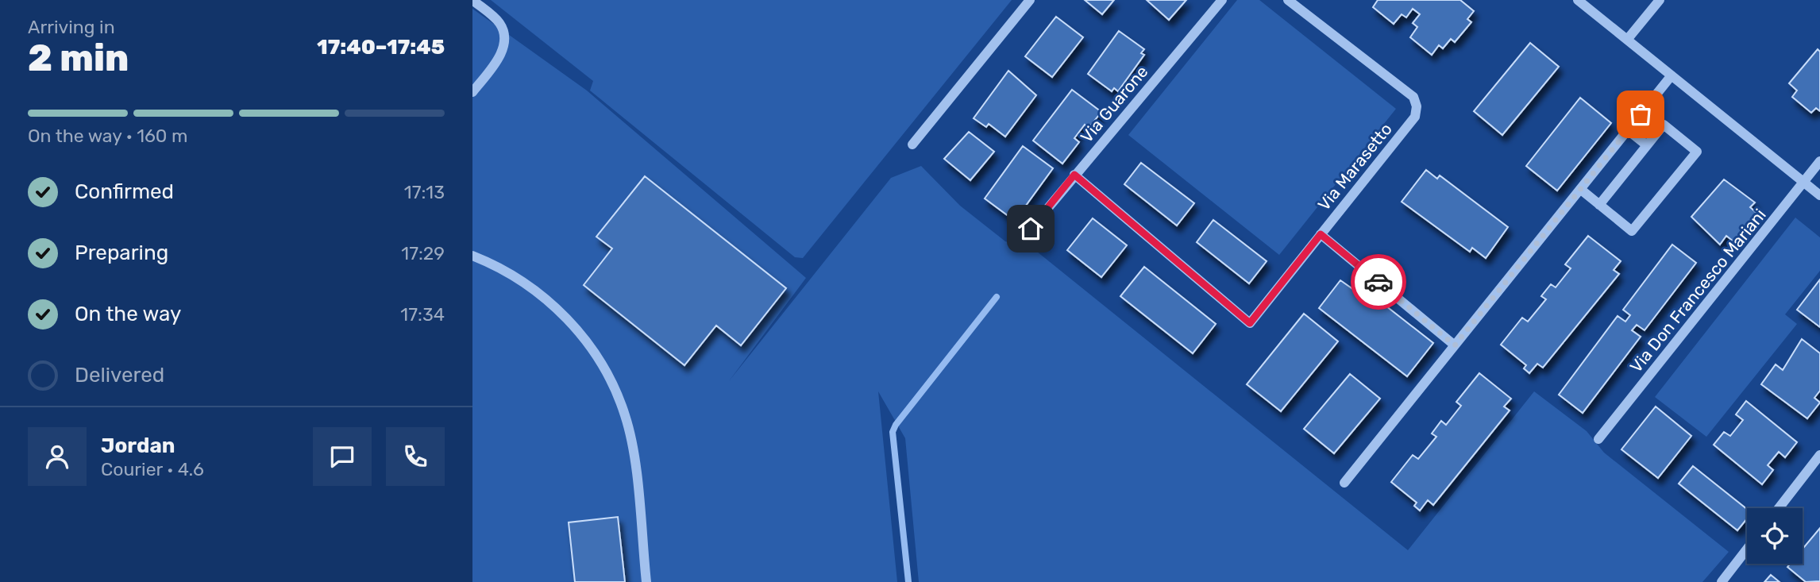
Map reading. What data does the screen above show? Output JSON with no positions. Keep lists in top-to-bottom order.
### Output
{
  "streets": {
    "street": ["Via Guarone", "Via Marasetto", "Via Don Francesco Mariani"]
  },
  "crossings": [
    ["Via Guarone", "Via Marasetto"]
  ],
  "page": {
    "heading": ["2 min", "Arriving in", "17:40–17:45"],
    "panel": ["Jordan", "Courier · 4.6"],
    "bar": "On the way · 160 m",
    "list": [
      ["Confirmed", "17:13"],
      ["Preparing", "17:29"],
      ["On the way", "17:34"],
      "Delivered"
    ]
  }
}
